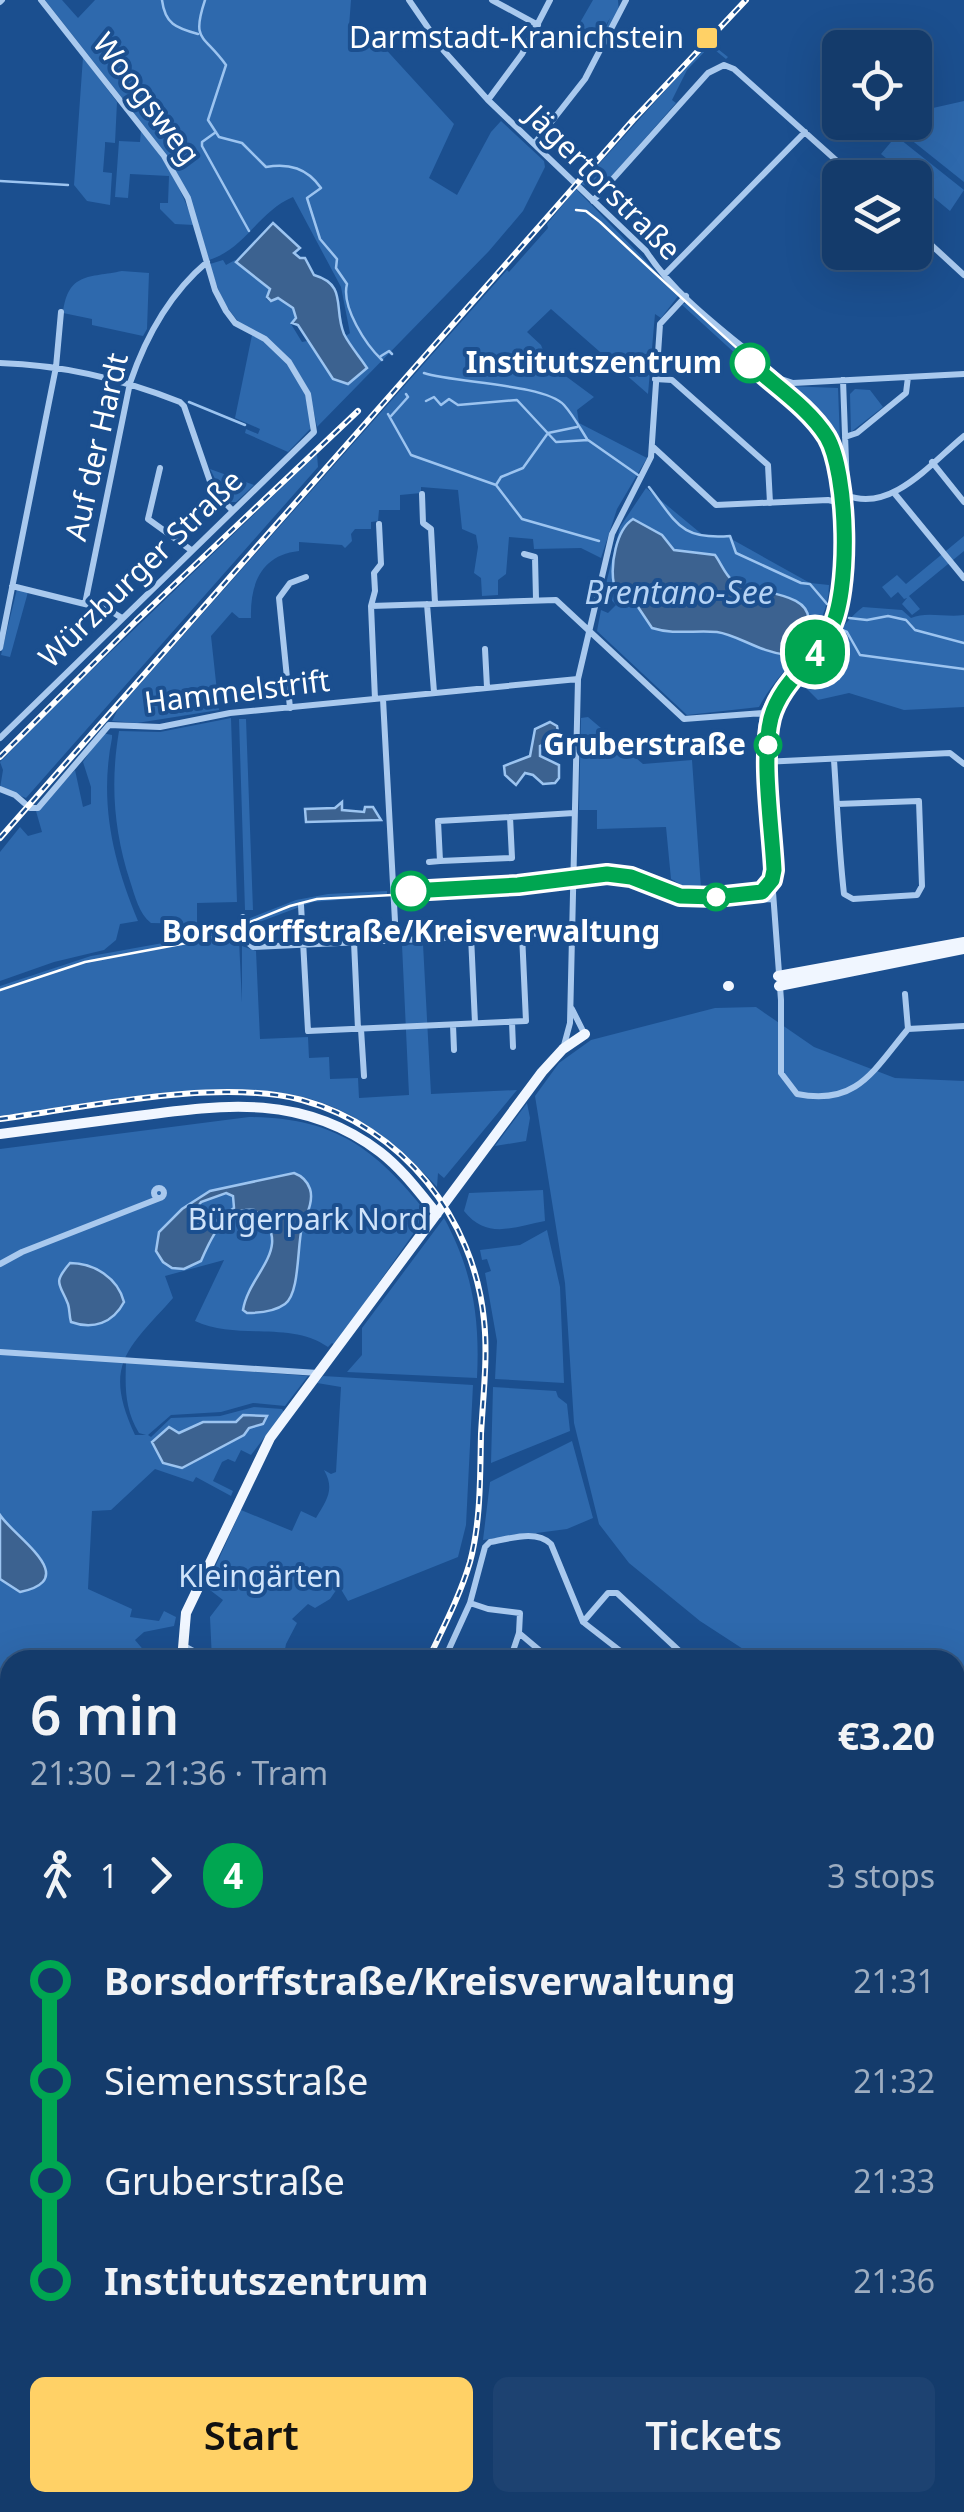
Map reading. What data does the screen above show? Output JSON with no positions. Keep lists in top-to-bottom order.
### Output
{
  "streets": {
    "street": [
      "Woogsweg",
      "Jägertorstraße",
      "Auf der Hardt",
      "Würzburger Straße",
      "Hammelstrift"
    ]
  },
  "crossings": [
    ["Woogsweg", "Auf der Hardt"],
    ["Woogsweg", "Würzburger Straße"],
    ["Jägertorstraße", "Hammelstrift"]
  ],
  "water": ["Brentano-See"],
  "parks": ["Bürgerpark Nord", "Kleingärten"],
  "places": {
    "transit": ["Darmstadt-Kranichstein"],
    "other": ["Institutszentrum", "Gruberstraße", "Borsdorffstraße/Kreisverwaltung"]
  },
  "lines": ["tram line 4"],
  "page": {
    "on_map": "4",
    "heading": ["6 min", "21:30 – 21:36 · Tram", "€3.20"],
    "legs": ["1", "4", "3 stops"],
    "list": [
      {
        "name": "Borsdorffstraße/Kreisverwaltung",
        "value": "21:31"
      },
      {
        "name": "Siemensstraße",
        "value": "21:32"
      },
      {
        "name": "Gruberstraße",
        "value": "21:33"
      },
      {
        "name": "Institutszentrum",
        "value": "21:36"
      }
    ],
    "buttons": ["Start", "Tickets"]
  }
}
